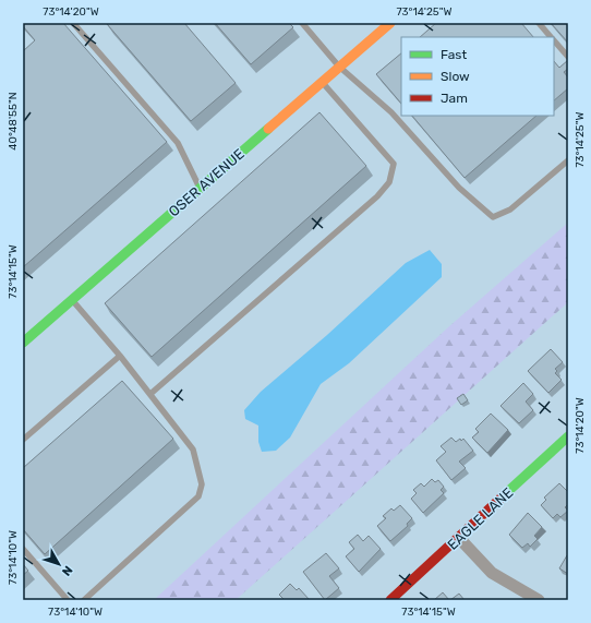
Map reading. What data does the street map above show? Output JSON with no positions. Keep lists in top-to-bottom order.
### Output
{
  "streets": {
    "street": ["OSER AVENUE", "EAGLE LANE"]
  },
  "legend": ["Fast", "Slow", "Jam"],
  "north": "bottom right",
  "coordinates": [
    "73°14'20\"W",
    "73°14'25\"W",
    "40°48'55\"N",
    "73°14'15\"W",
    "73°14'10\"W"
  ]
}
